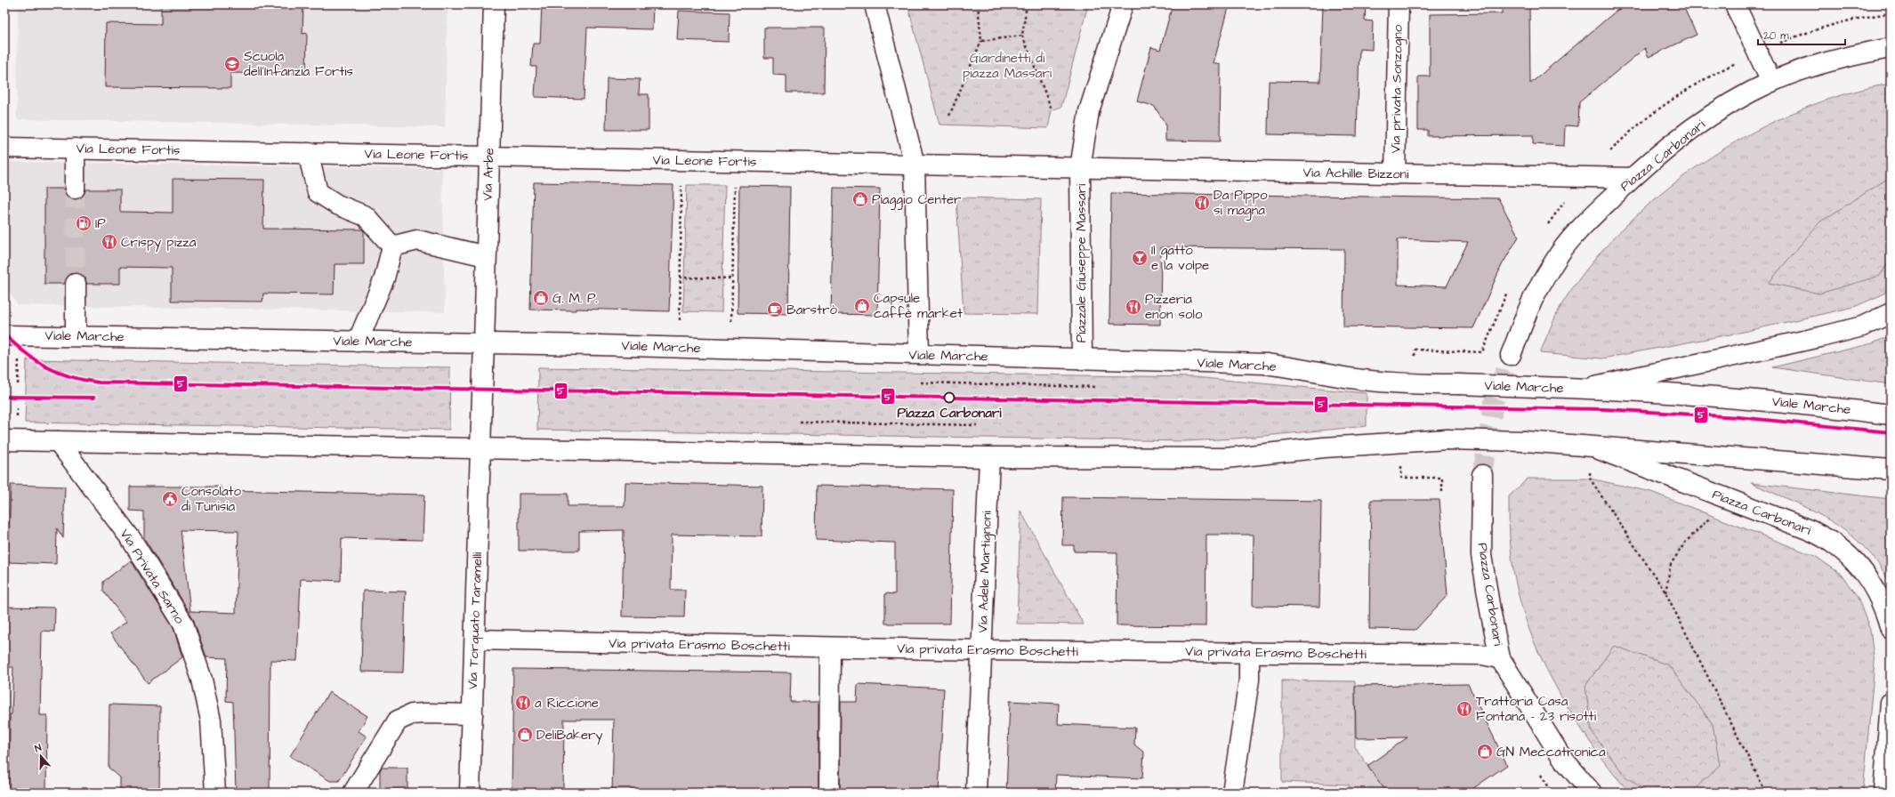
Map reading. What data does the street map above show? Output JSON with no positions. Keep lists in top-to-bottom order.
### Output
{
  "streets": {
    "street": [
      "Via privata Sonzogno",
      "Via Leone Fortis",
      "Piazza Carbonari",
      "Via Achille Bizzoni",
      "Via Arbe",
      "Piazzale Giuseppe Massari",
      "Viale Marche",
      "Via Adele Martignoni",
      "Via Privata Sarno",
      "Via Torquato Taramelli",
      "Via privata Erasmo Boschetti"
    ]
  },
  "crossings": [
    ["Via privata Sonzogno", "Via Achille Bizzoni"],
    ["Via Leone Fortis", "Via Arbe"],
    ["Via Leone Fortis", "Piazzale Giuseppe Massari"],
    ["Piazza Carbonari", "Via Achille Bizzoni"],
    ["Piazza Carbonari", "Via privata Erasmo Boschetti"],
    ["Via Achille Bizzoni", "Piazzale Giuseppe Massari"],
    ["Via Arbe", "Viale Marche"],
    ["Via Arbe", "Via Torquato Taramelli"],
    ["Piazzale Giuseppe Massari", "Viale Marche"],
    ["Viale Marche", "Via Torquato Taramelli"],
    ["Via Adele Martignoni", "Via privata Erasmo Boschetti"],
    ["Via Torquato Taramelli", "Via privata Erasmo Boschetti"]
  ],
  "parks": ["Giardinetti di piazza Massari"],
  "places": {
    "school or university": ["Scuola dell'Infanzia Fortis"],
    "shop": [
      "Piaggio Center",
      "G. M. P.",
      "Capsule caffè market",
      "DeliBakery",
      "GN Meccatronica"
    ],
    "restaurant": [
      "Da Pippo si magna",
      "Crispy pizza",
      "Pizzeria enon solo",
      "a Riccione",
      "Trattoria Casa Fontana - 23 risotti"
    ],
    "fuel station": ["IP"],
    "bar": ["Il gatto e la volpe"],
    "cafe": ["Barstrò"],
    "other": ["Piazza Carbonari"],
    "public building": ["Consolato di Tunisia"]
  },
  "lines": ["transit line 5"],
  "scale_bar": "20 m",
  "north": "top"
}
